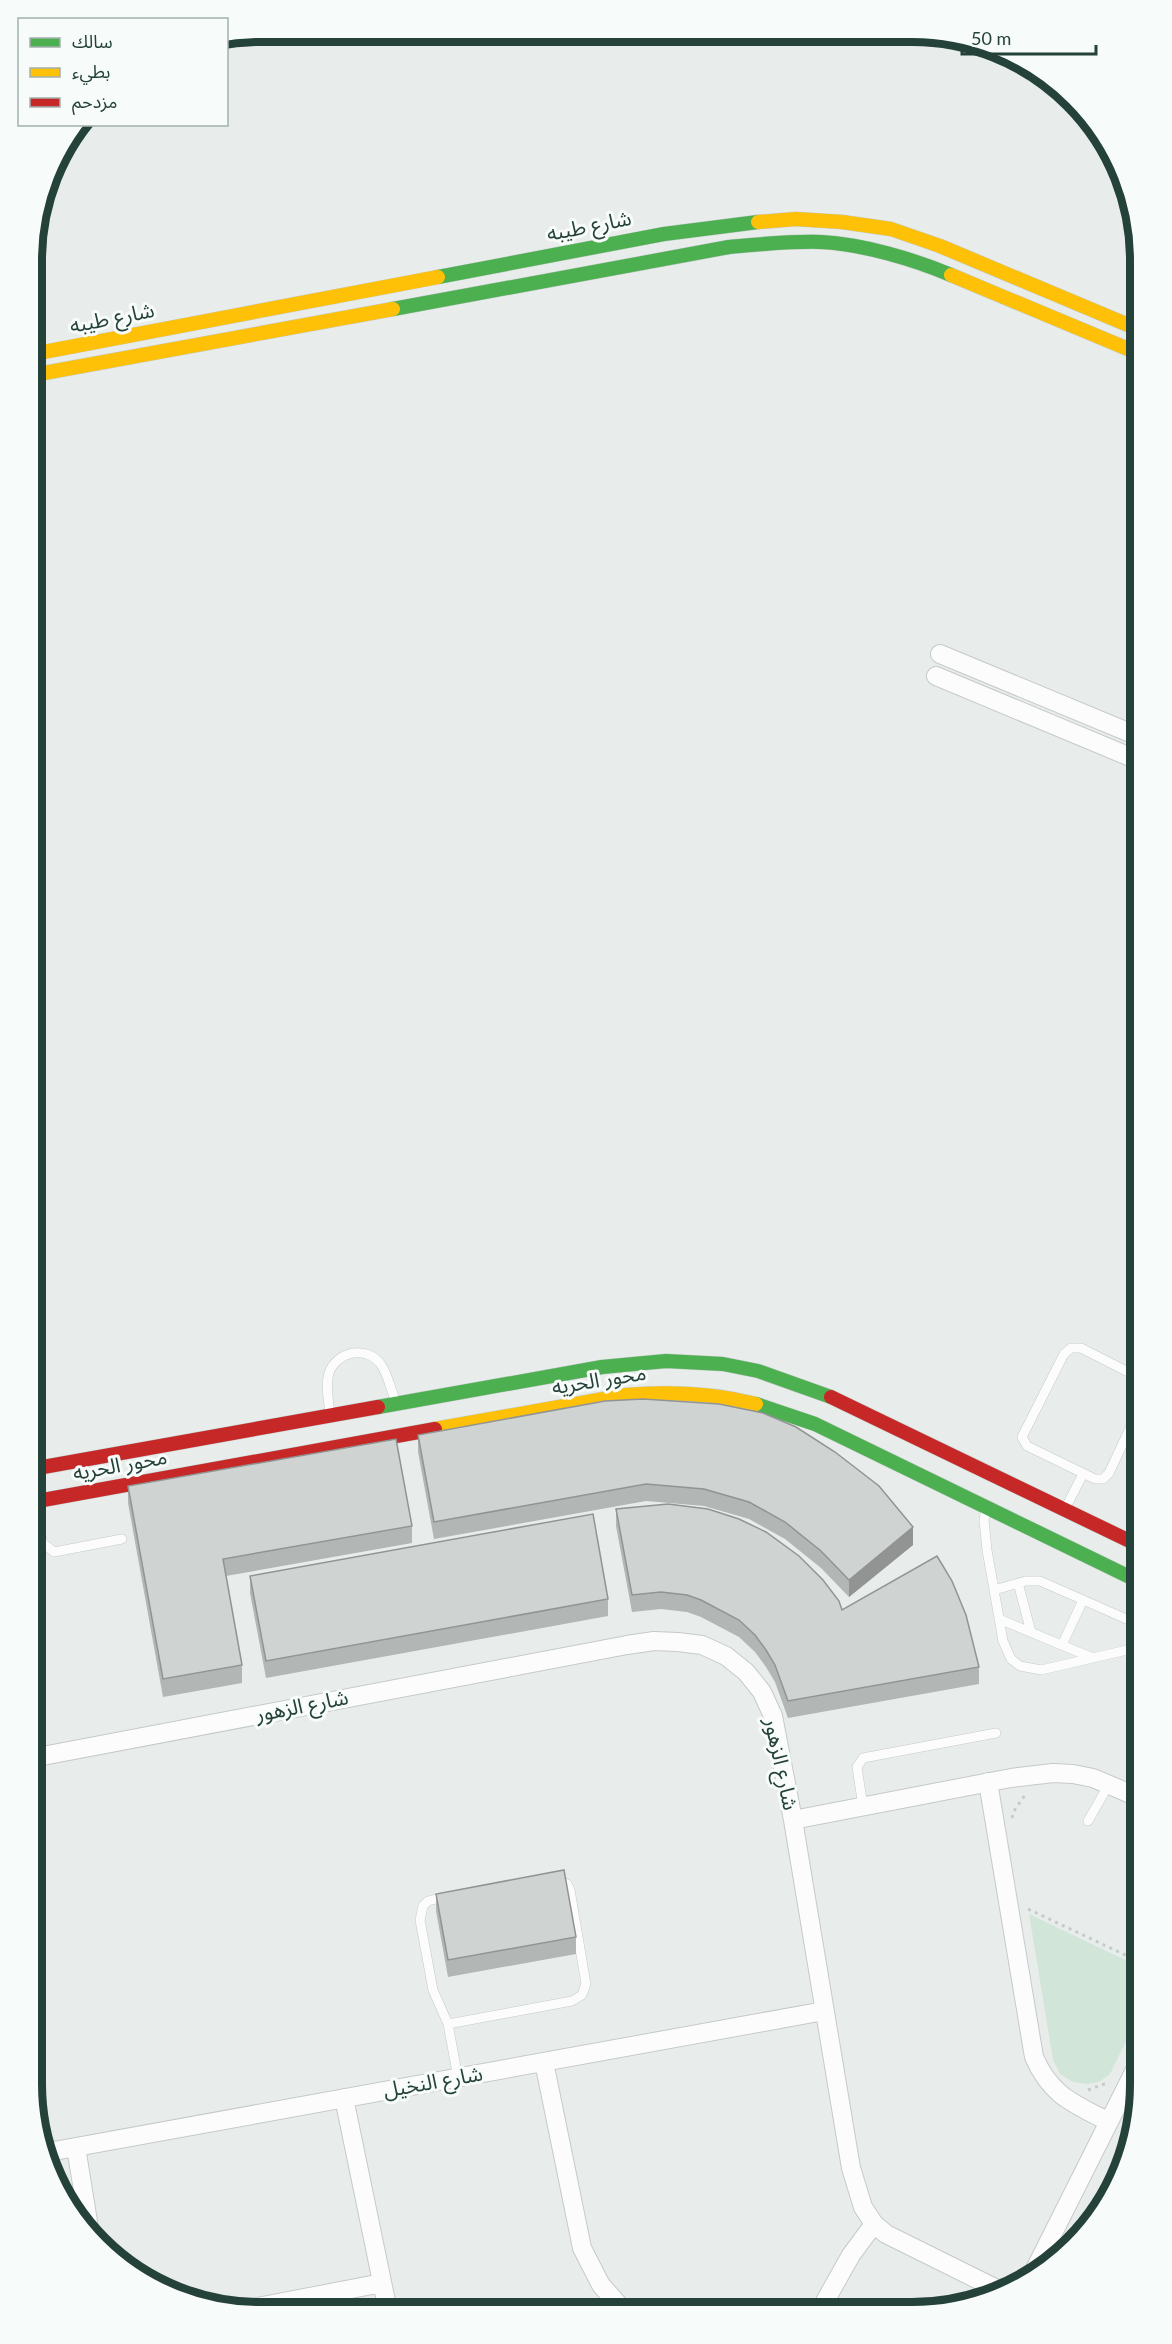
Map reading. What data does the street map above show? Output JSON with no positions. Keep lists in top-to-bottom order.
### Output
{
  "streets": {
    "main road": ["شارع طيبه", "محور الحريه"],
    "street": ["شارع الزهور", "شارع النخيل"]
  },
  "crossings": [
    ["شارع الزهور", "شارع النخيل"]
  ],
  "legend": ["سالك", "بطيء", "مزدحم"],
  "scale_bar": "50 m"
}
